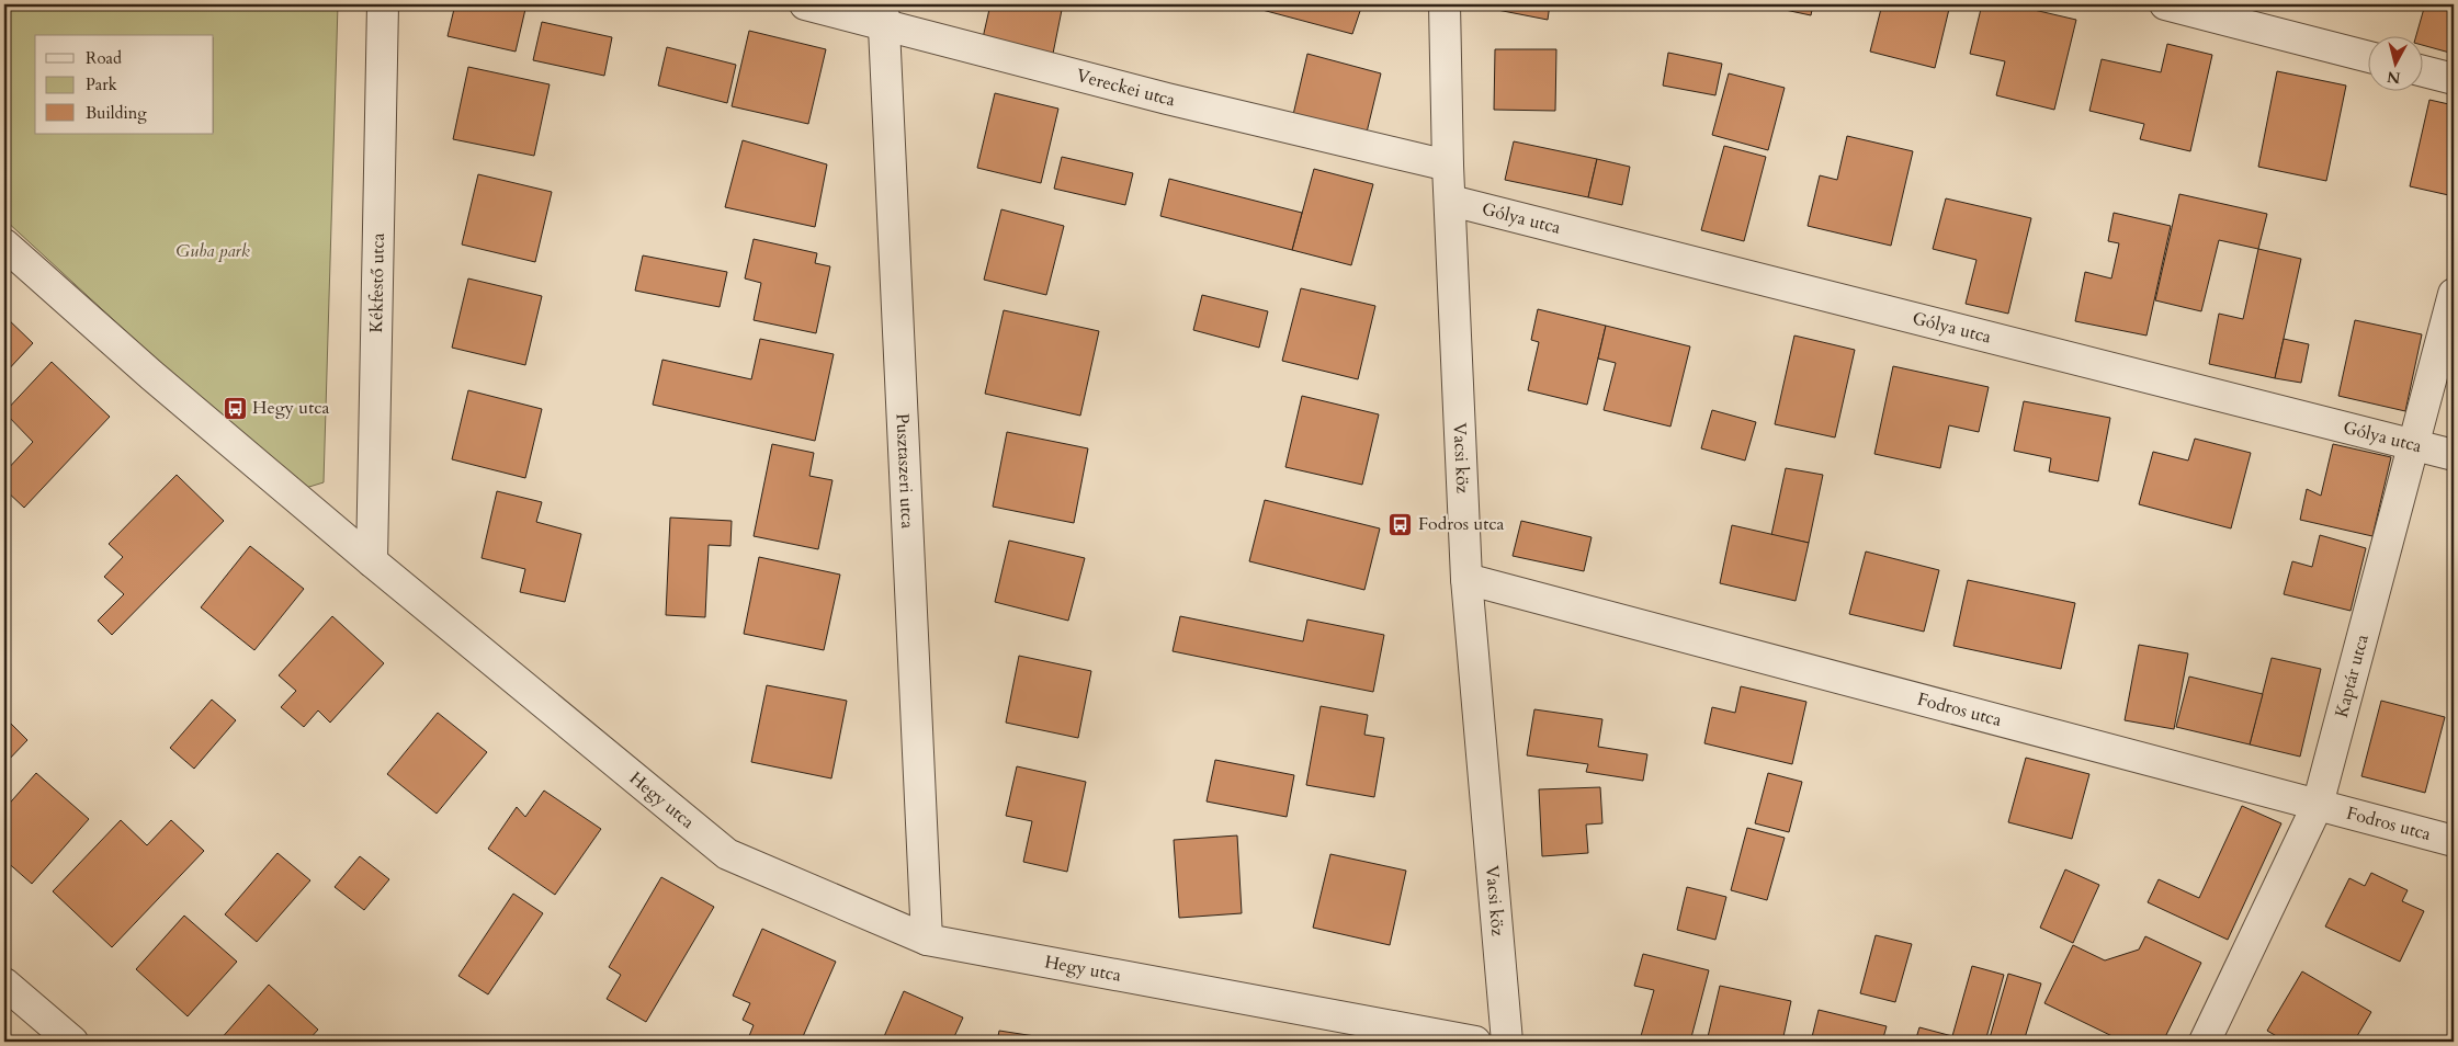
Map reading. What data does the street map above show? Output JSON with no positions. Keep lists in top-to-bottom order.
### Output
{
  "streets": {
    "street": [
      "Vereckei utca",
      "Gólya utca",
      "Kékfestő utca",
      "Vacsi köz",
      "Pusztaszeri utca",
      "Kaptár utca",
      "Fodros utca",
      "Hegy utca"
    ]
  },
  "crossings": [
    ["Vereckei utca", "Vacsi köz"],
    ["Vereckei utca", "Pusztaszeri utca"],
    ["Gólya utca", "Vacsi köz"],
    ["Gólya utca", "Kaptár utca"],
    ["Kékfestő utca", "Hegy utca"],
    ["Vacsi köz", "Fodros utca"],
    ["Pusztaszeri utca", "Hegy utca"],
    ["Kaptár utca", "Fodros utca"]
  ],
  "parks": ["Guba park"],
  "places": {
    "bus stop": ["Hegy utca", "Fodros utca"]
  },
  "legend": ["Road", "Park", "Building"],
  "north": "bottom"
}
